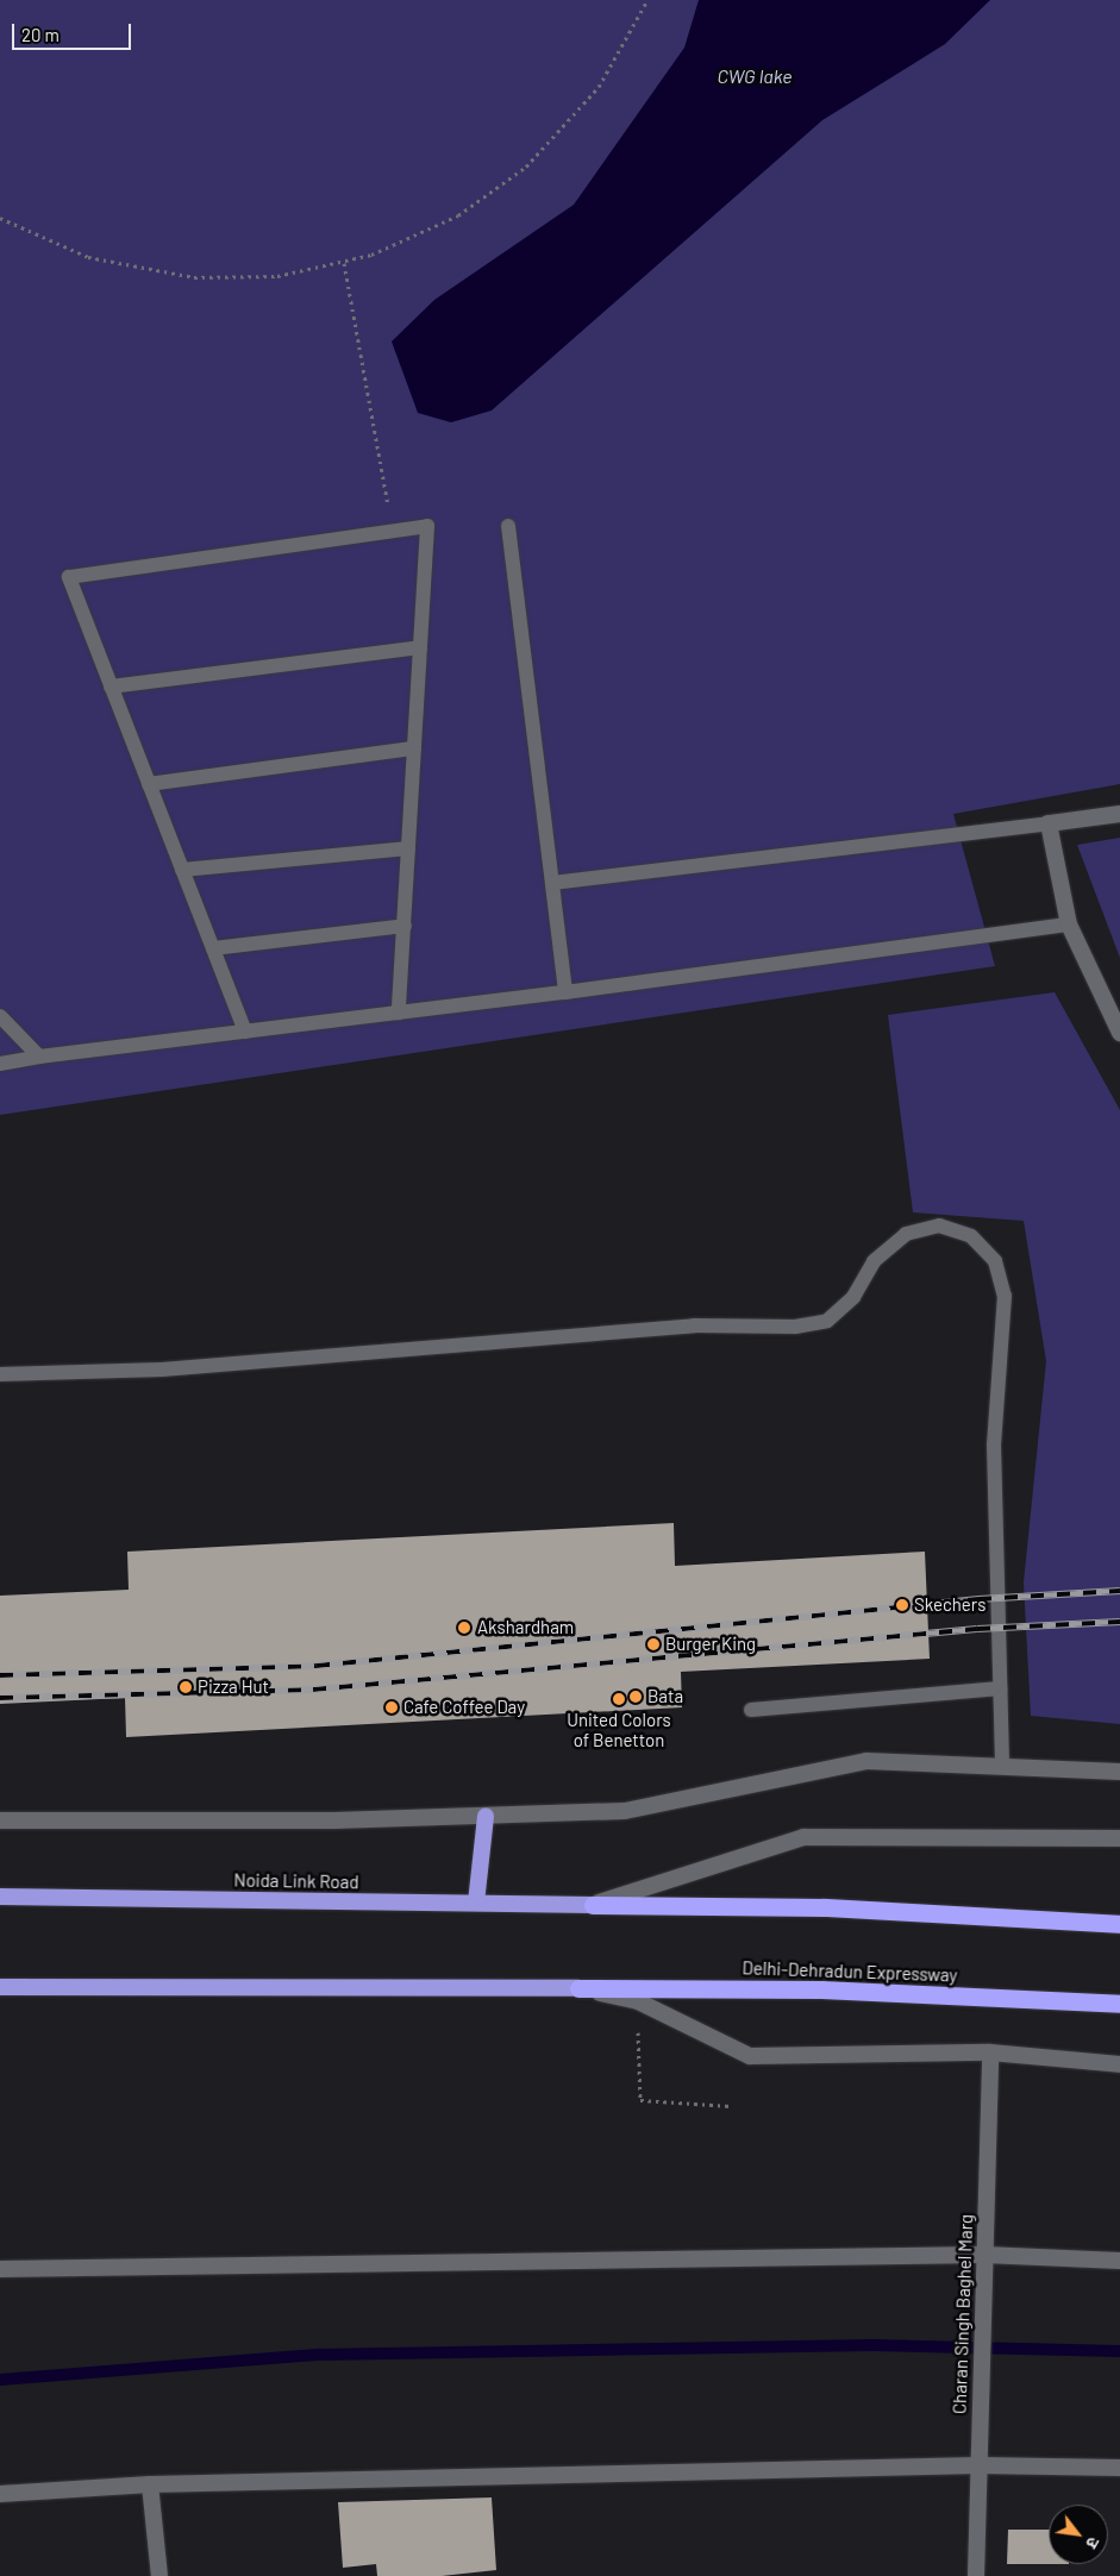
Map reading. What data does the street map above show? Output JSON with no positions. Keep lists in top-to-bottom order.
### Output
{
  "streets": {
    "highway": ["Noida Link Road", "Delhi-Dehradun Expressway"],
    "street": ["Charan Singh Baghel Marg"]
  },
  "water": ["CWG lake"],
  "places": [
    "Skechers",
    "Akshardham",
    "Burger King",
    "Pizza Hut",
    "Bata",
    "United Colors of Benetton",
    "Cafe Coffee Day"
  ],
  "scale_bar": "20 m",
  "north": "bottom right"
}
